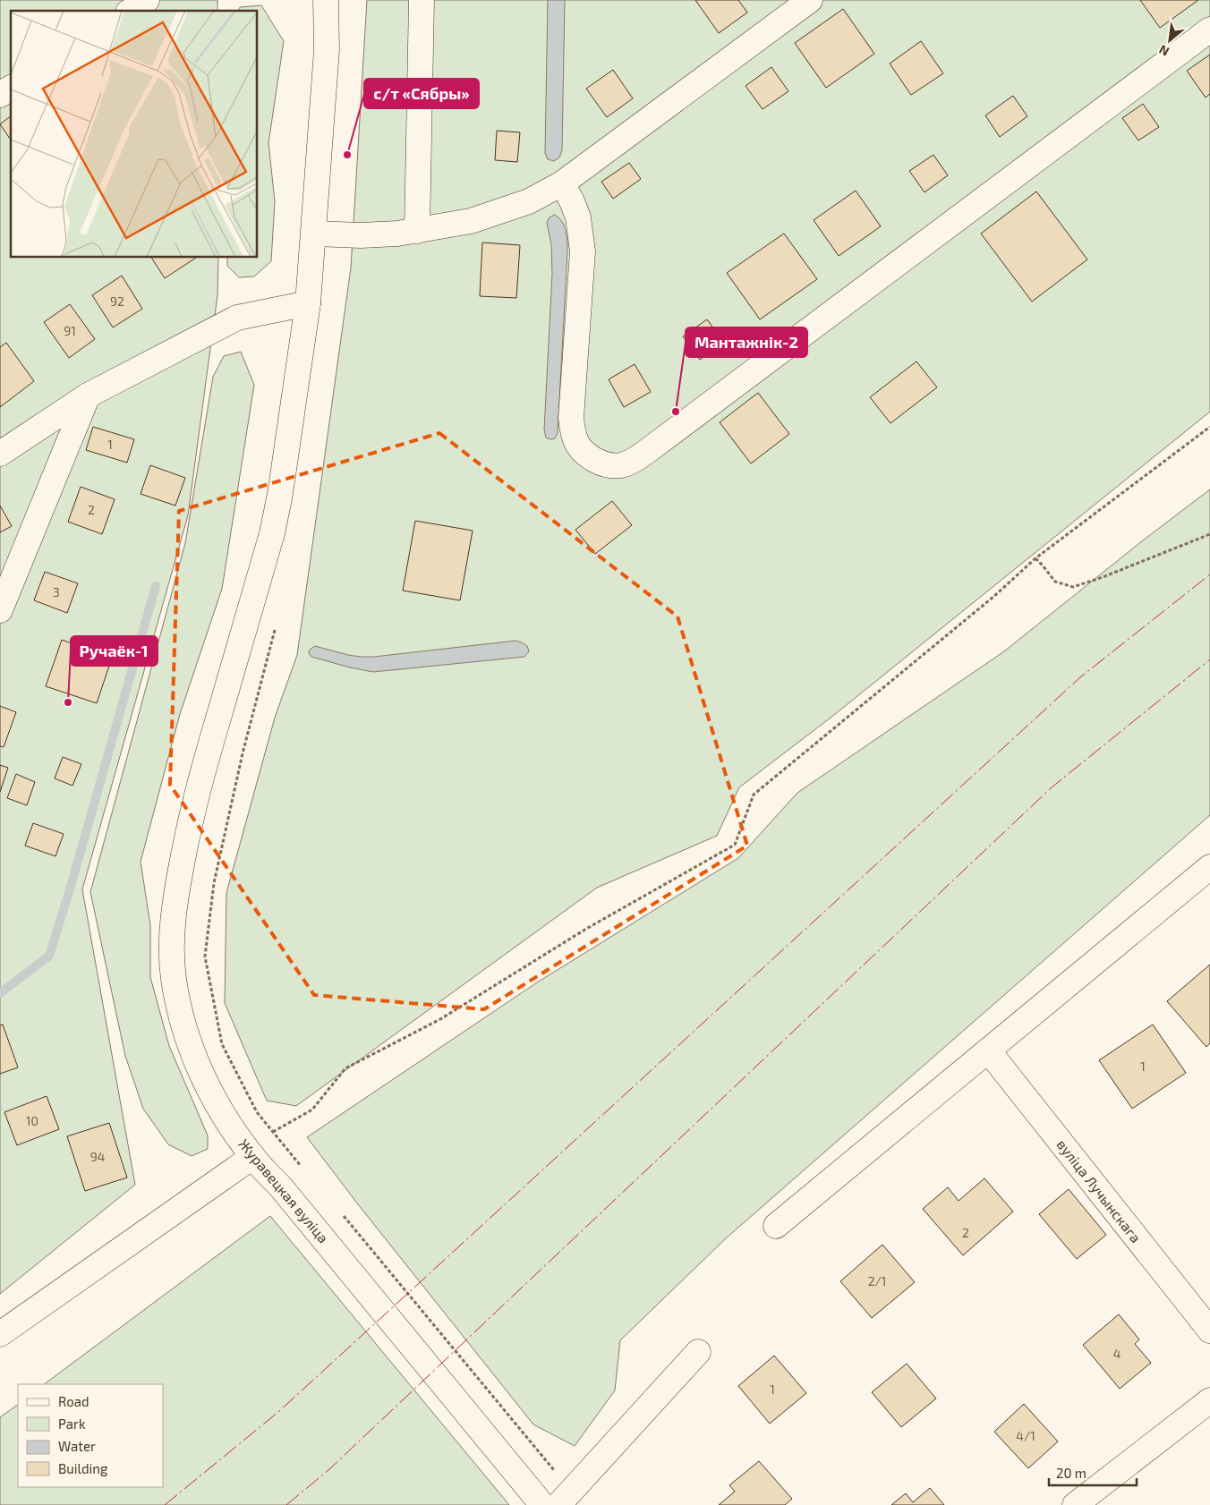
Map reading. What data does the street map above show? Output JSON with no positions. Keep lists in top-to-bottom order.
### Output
{
  "streets": {
    "street": ["Журавецкая вуліца", "вуліца Лучынскага"]
  },
  "places": ["с/т «Сябры»", "Мантажнік-2", "Ручаёк-1"],
  "house_numbers": [
    "92",
    "91",
    "1",
    "2",
    "3",
    "1",
    "10",
    "94",
    "2",
    "2/1",
    "4",
    "1",
    "4/1"
  ],
  "legend": [
    "Road",
    "Park",
    "Water",
    "Building"
  ],
  "scale_bar": "20 m",
  "north": "bottom left"
}
